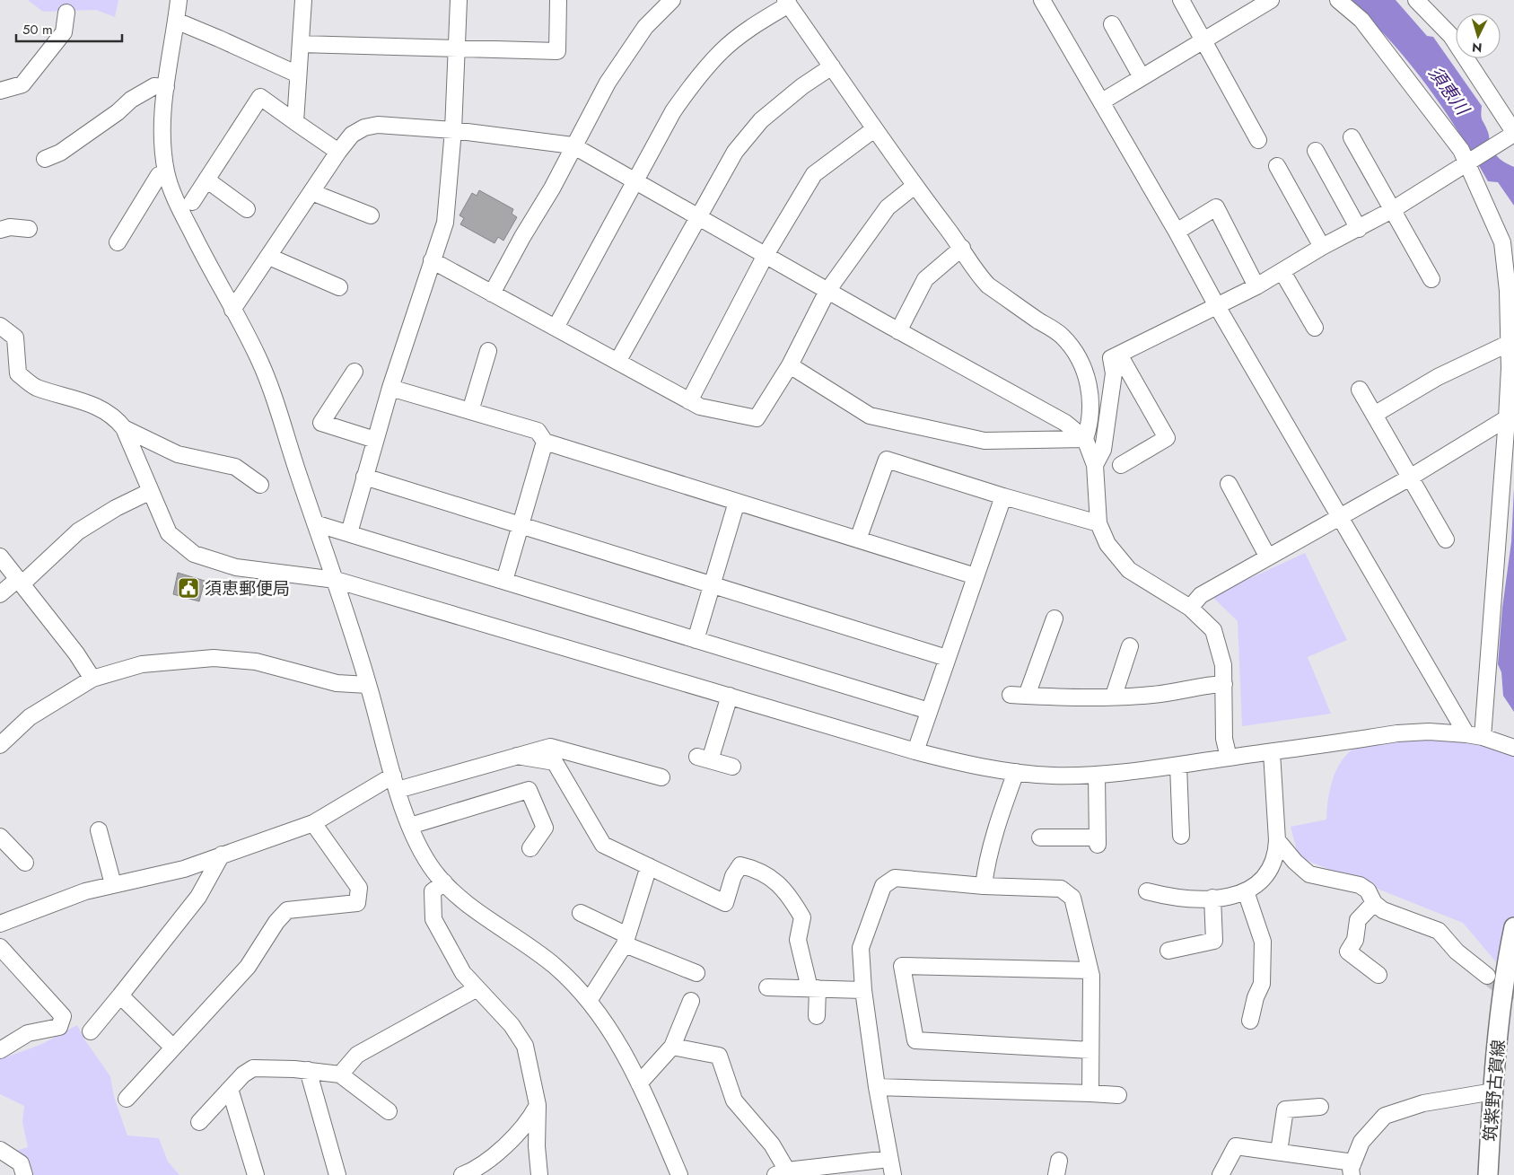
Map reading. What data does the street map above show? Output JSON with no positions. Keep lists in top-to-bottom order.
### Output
{
  "streets": {
    "main road": ["筑紫野古賀線"]
  },
  "water": ["須恵川"],
  "places": {
    "public building": ["須恵郵便局"]
  },
  "scale_bar": "50 m",
  "north": "bottom"
}
